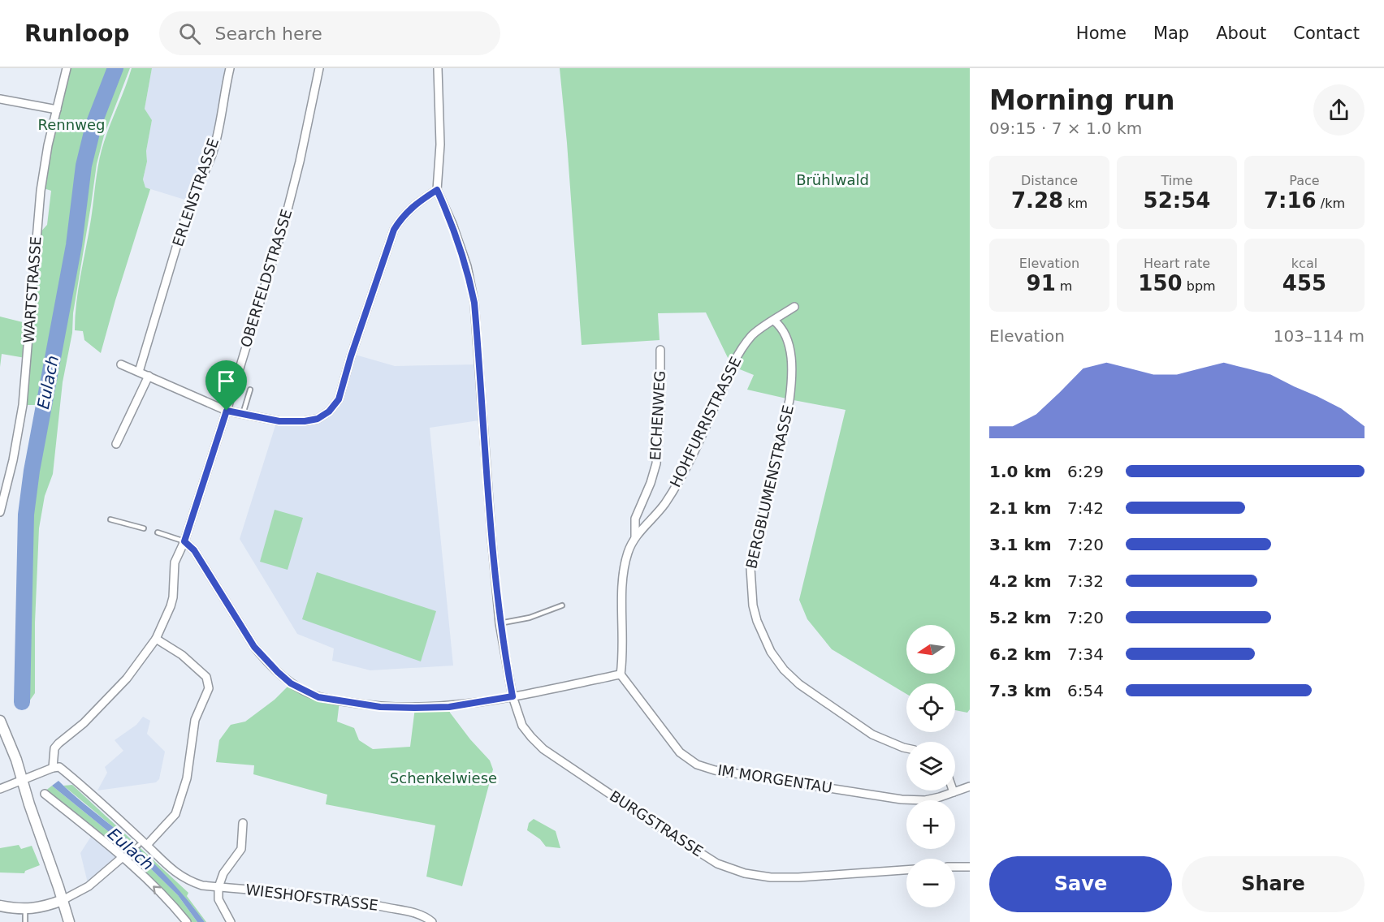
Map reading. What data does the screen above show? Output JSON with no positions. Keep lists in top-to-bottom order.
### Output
{
  "streets": {
    "street": [
      "ERLENSTRASSE",
      "OBERFELDSTRASSE",
      "WARTSTRASSE",
      "EICHENWEG",
      "HOHFURRISTRASSE",
      "BERGBLUMENSTRASSE",
      "IM MORGENTAU",
      "BURGSTRASSE",
      "WIESHOFSTRASSE"
    ]
  },
  "crossings": [
    ["OBERFELDSTRASSE", "WIESHOFSTRASSE"],
    ["EICHENWEG", "HOHFURRISTRASSE"],
    ["HOHFURRISTRASSE", "BERGBLUMENSTRASSE"],
    ["HOHFURRISTRASSE", "IM MORGENTAU"]
  ],
  "water": ["Eulach"],
  "parks": ["Rennweg", "Brühlwald", "Schenkelwiese"],
  "north": "left",
  "page": {
    "header": "Runloop",
    "search": "Search here",
    "nav": [
      "Home",
      "Map",
      "About",
      "Contact"
    ],
    "heading": ["Morning run", "09:15 · 7 × 1.0 km"],
    "stats": [
      ["Distance", "7.28 km"],
      ["Time", "52:54"],
      ["Pace", "7:16 /km"],
      ["Elevation", "91 m"],
      ["Heart rate", "150 bpm"],
      ["kcal", "455"]
    ],
    "chart": ["Elevation", "103–114 m"],
    "list": [
      {
        "name": "1.0 km",
        "note": "6:29"
      },
      {
        "name": "2.1 km",
        "note": "7:42"
      },
      {
        "name": "3.1 km",
        "note": "7:20"
      },
      {
        "name": "4.2 km",
        "note": "7:32"
      },
      {
        "name": "5.2 km",
        "note": "7:20"
      },
      {
        "name": "6.2 km",
        "note": "7:34"
      },
      {
        "name": "7.3 km",
        "note": "6:54"
      }
    ],
    "map_buttons": ["+", "−"],
    "buttons": ["Save", "Share"]
  }
}
